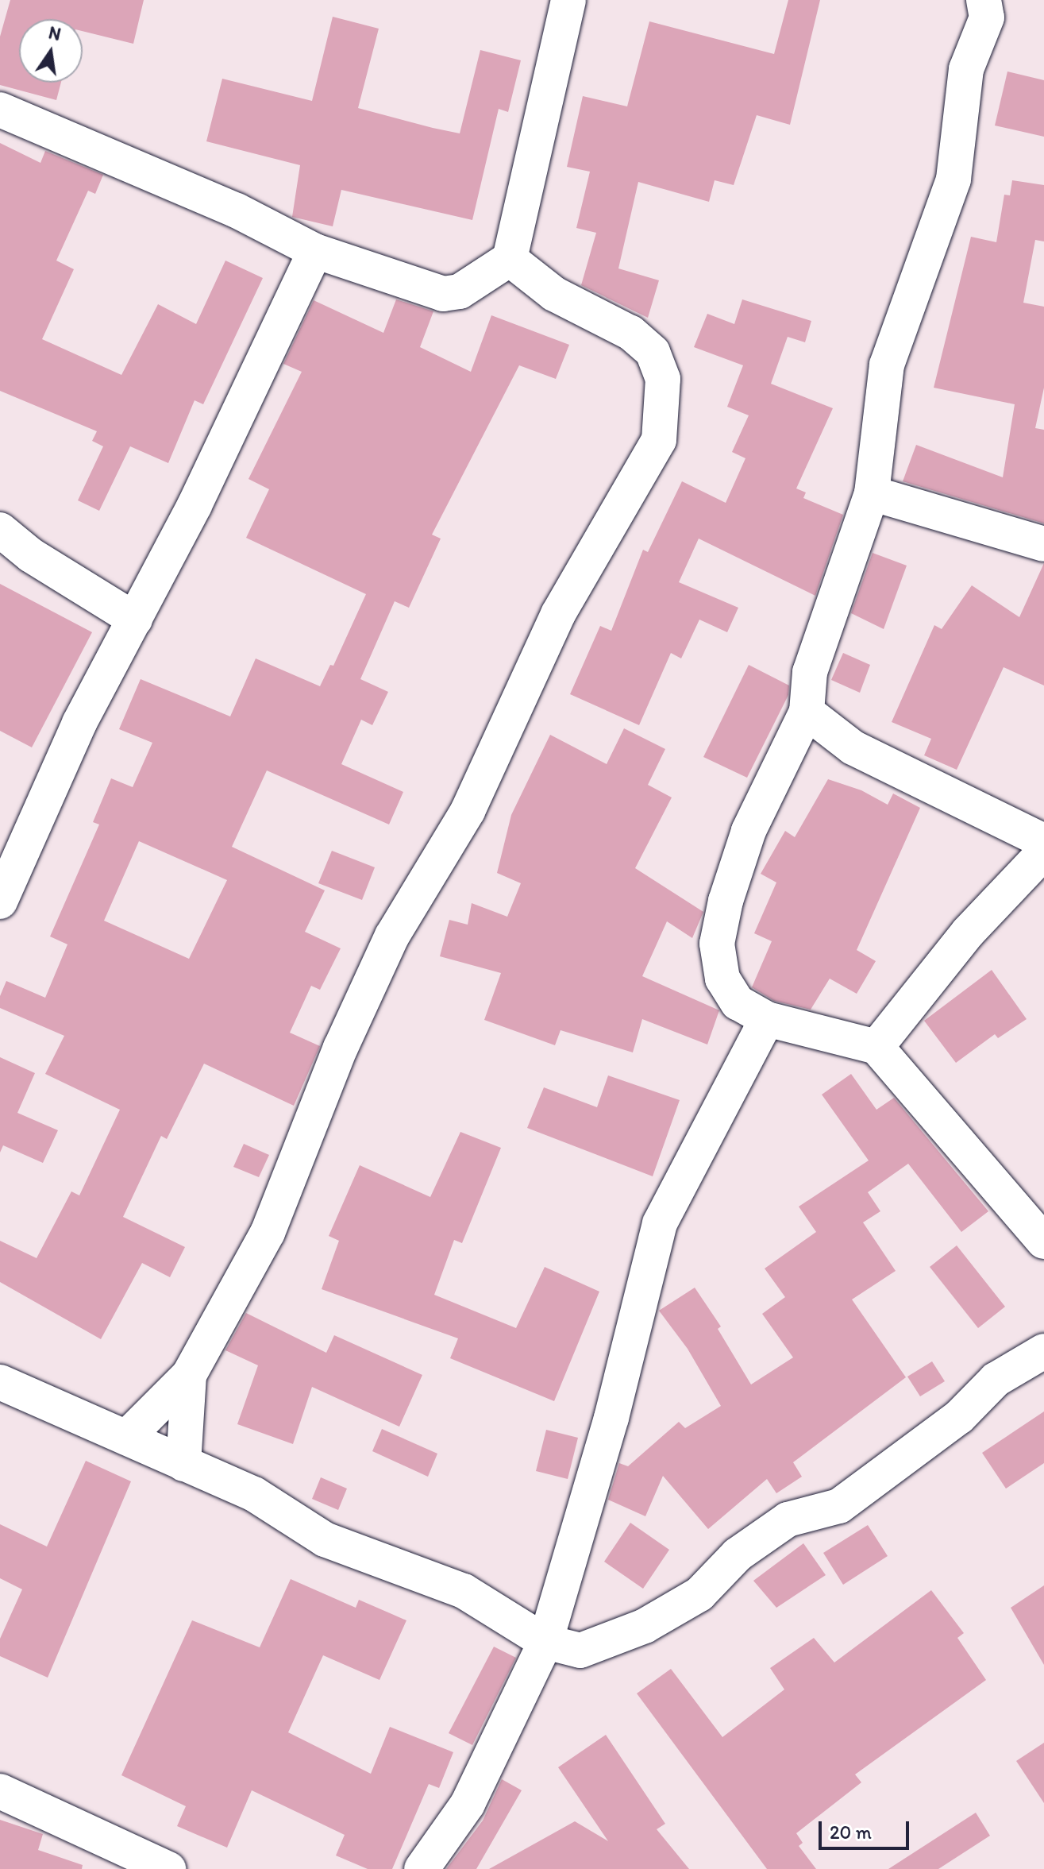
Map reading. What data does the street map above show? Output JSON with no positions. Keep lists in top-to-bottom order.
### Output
{
  "scale_bar": "20 m",
  "north": "top"
}
